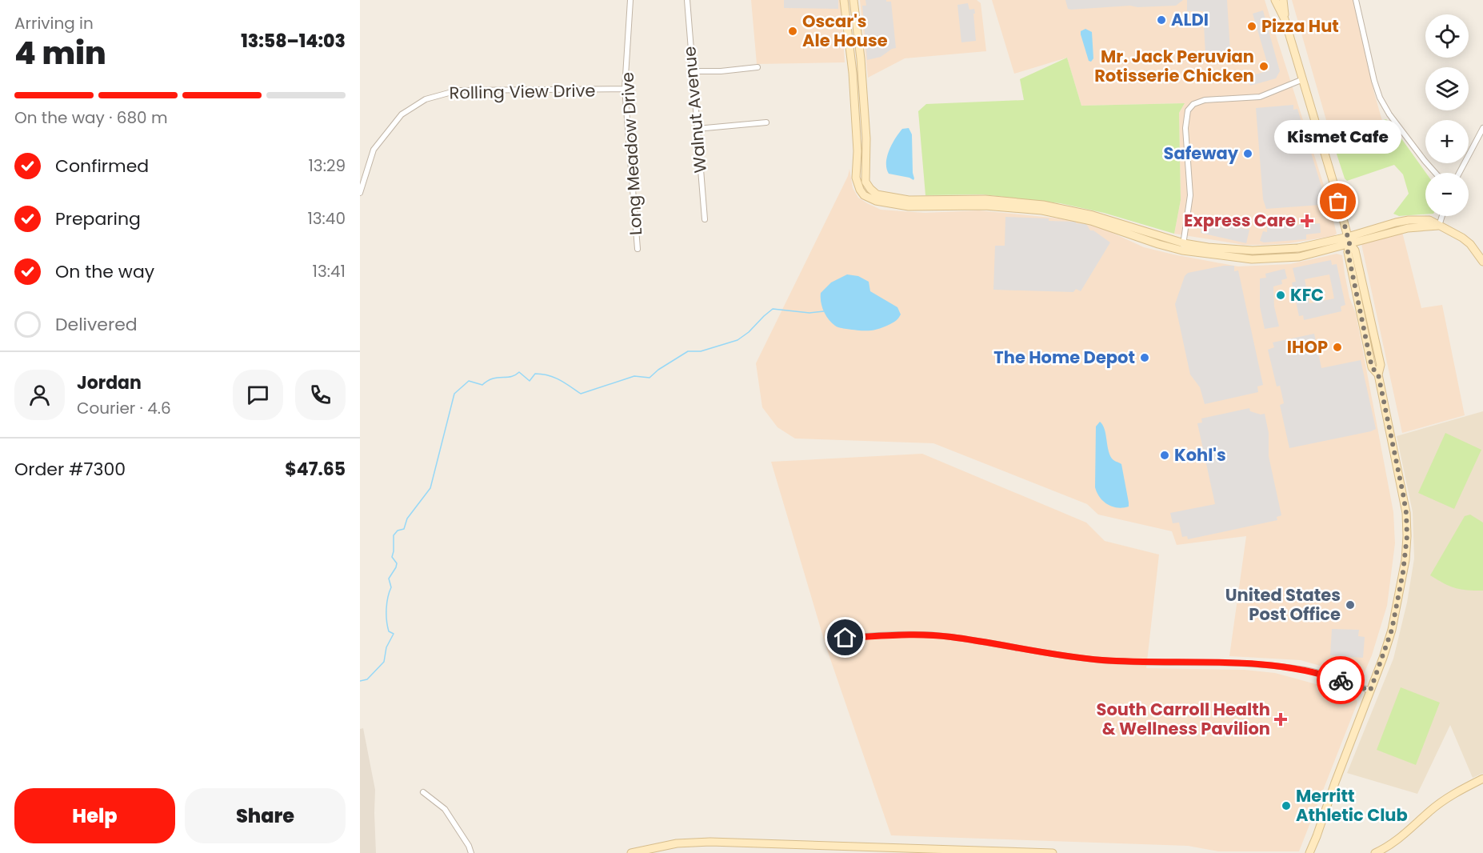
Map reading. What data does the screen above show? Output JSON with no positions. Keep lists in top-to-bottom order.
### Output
{
  "streets": {
    "street": ["Rolling View Drive", "Walnut Avenue", "Long Meadow Drive"]
  },
  "crossings": [
    ["Rolling View Drive", "Long Meadow Drive"]
  ],
  "places": {
    "other": [
      "ALDI",
      "Pizza Hut",
      "Oscar's Ale House",
      "Mr. Jack Peruvian Rotisserie Chicken",
      "Safeway",
      "Kismet Cafe",
      "KFC",
      "IHOP",
      "The Home Depot",
      "Kohl's",
      "United States Post Office",
      "Merritt Athletic Club"
    ],
    "health": ["Express Care", "South Carroll Health & Wellness Pavilion"]
  },
  "page": {
    "heading": ["4 min", "Arriving in", "13:58–14:03"],
    "panel": [
      "Jordan",
      "Courier · 4.6",
      "Order #7300",
      "$47.65"
    ],
    "map_buttons": ["+", "−"],
    "bar": "On the way · 680 m",
    "bubble": "Kismet Cafe",
    "list": [
      ["Confirmed", "13:29"],
      ["Preparing", "13:40"],
      ["On the way", "13:41"],
      "Delivered"
    ],
    "buttons": ["Help", "Share"]
  }
}
